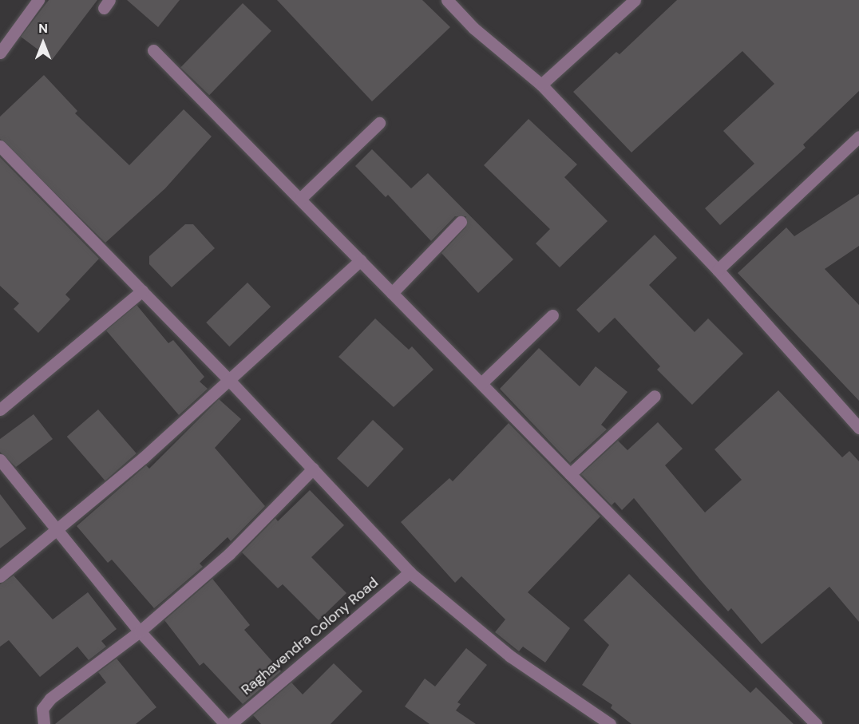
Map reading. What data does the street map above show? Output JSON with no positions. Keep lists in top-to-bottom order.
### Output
{
  "streets": {
    "street": ["Raghavendra Colony Road"]
  },
  "north": "top"
}
